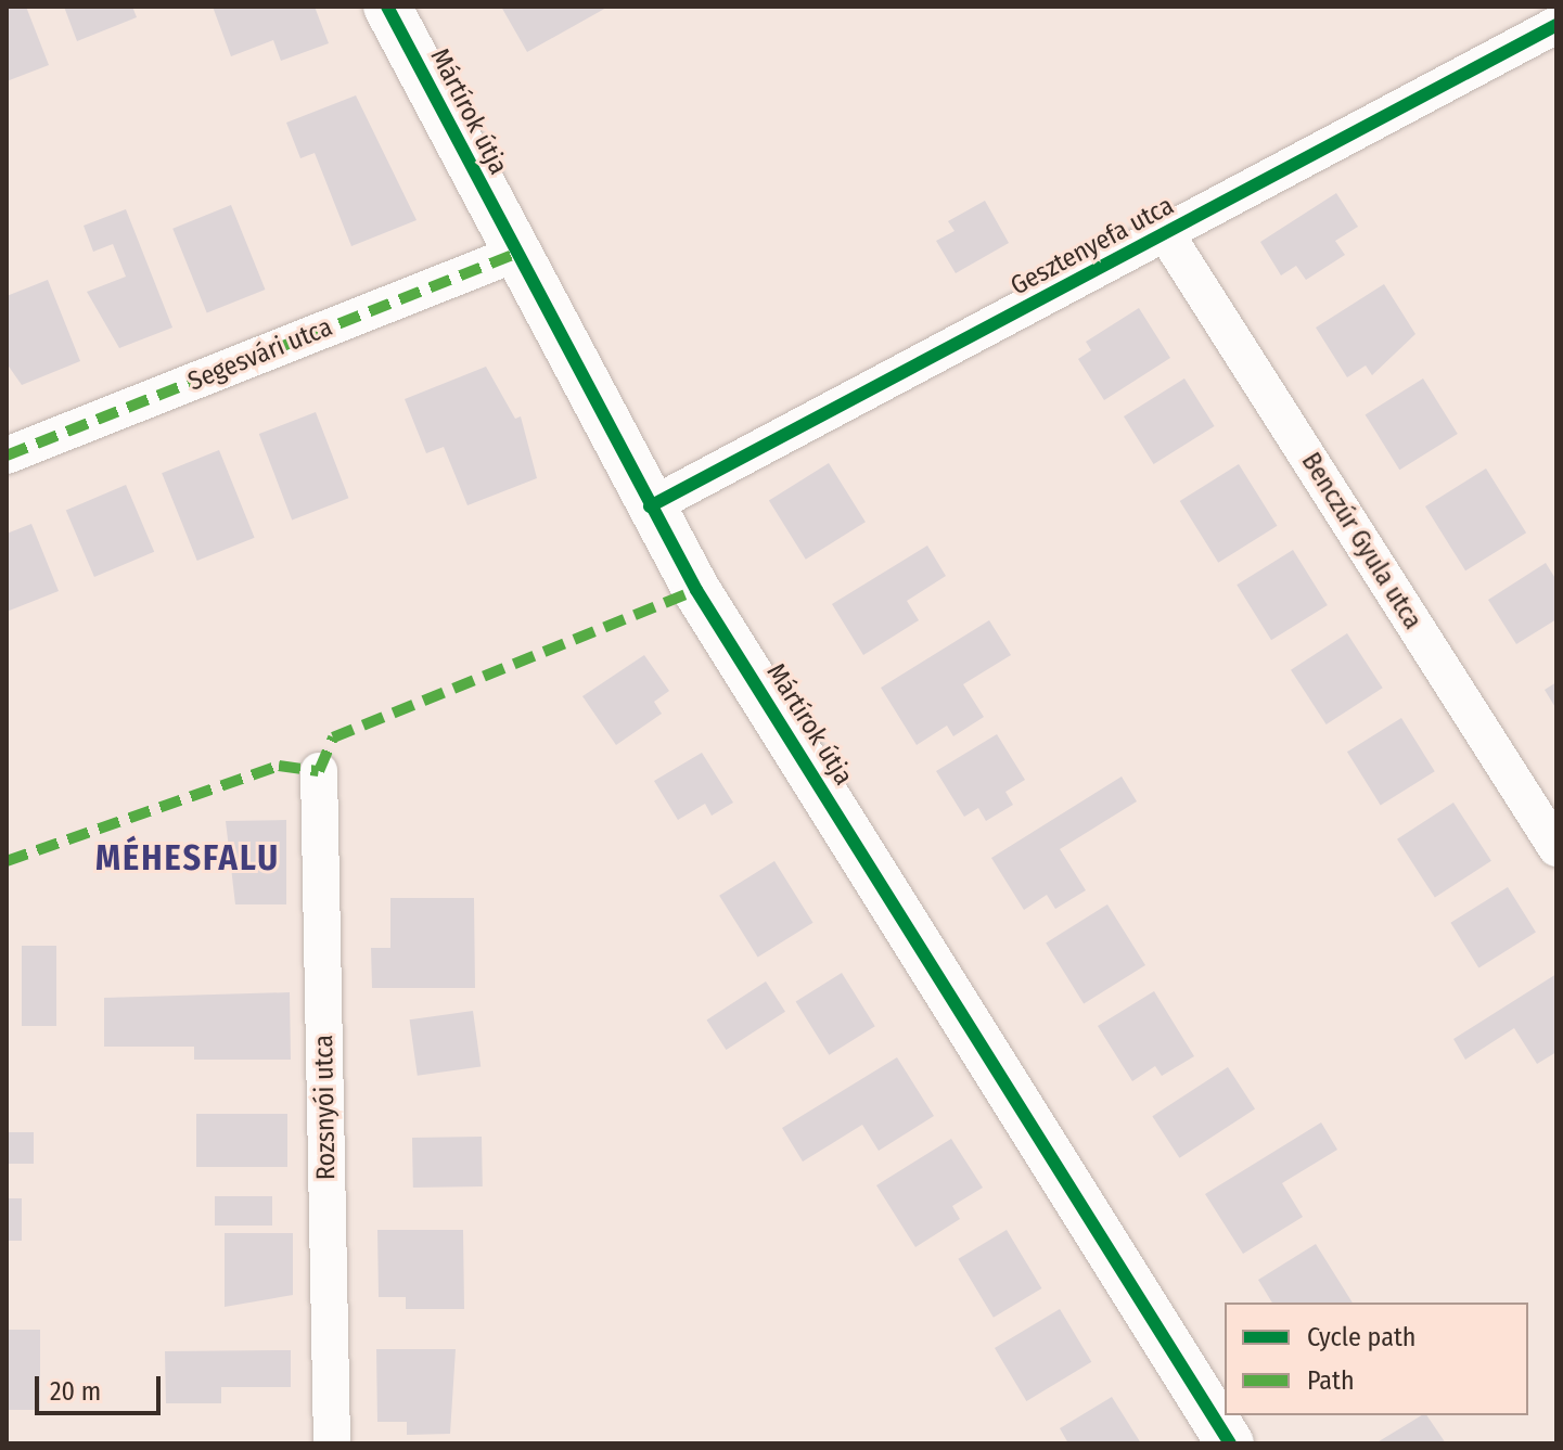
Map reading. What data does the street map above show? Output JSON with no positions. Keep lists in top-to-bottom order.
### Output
{
  "streets": {
    "street": [
      "Mártírok útja",
      "Gesztenyefa utca",
      "Segesvári utca",
      "Benczúr Gyula utca",
      "Rozsnyói utca"
    ]
  },
  "crossings": [
    ["Mártírok útja", "Gesztenyefa utca"],
    ["Mártírok útja", "Segesvári utca"],
    ["Gesztenyefa utca", "Benczúr Gyula utca"]
  ],
  "districts": ["MÉHESFALU"],
  "legend": ["Cycle path", "Path"],
  "scale_bar": "20 m"
}
